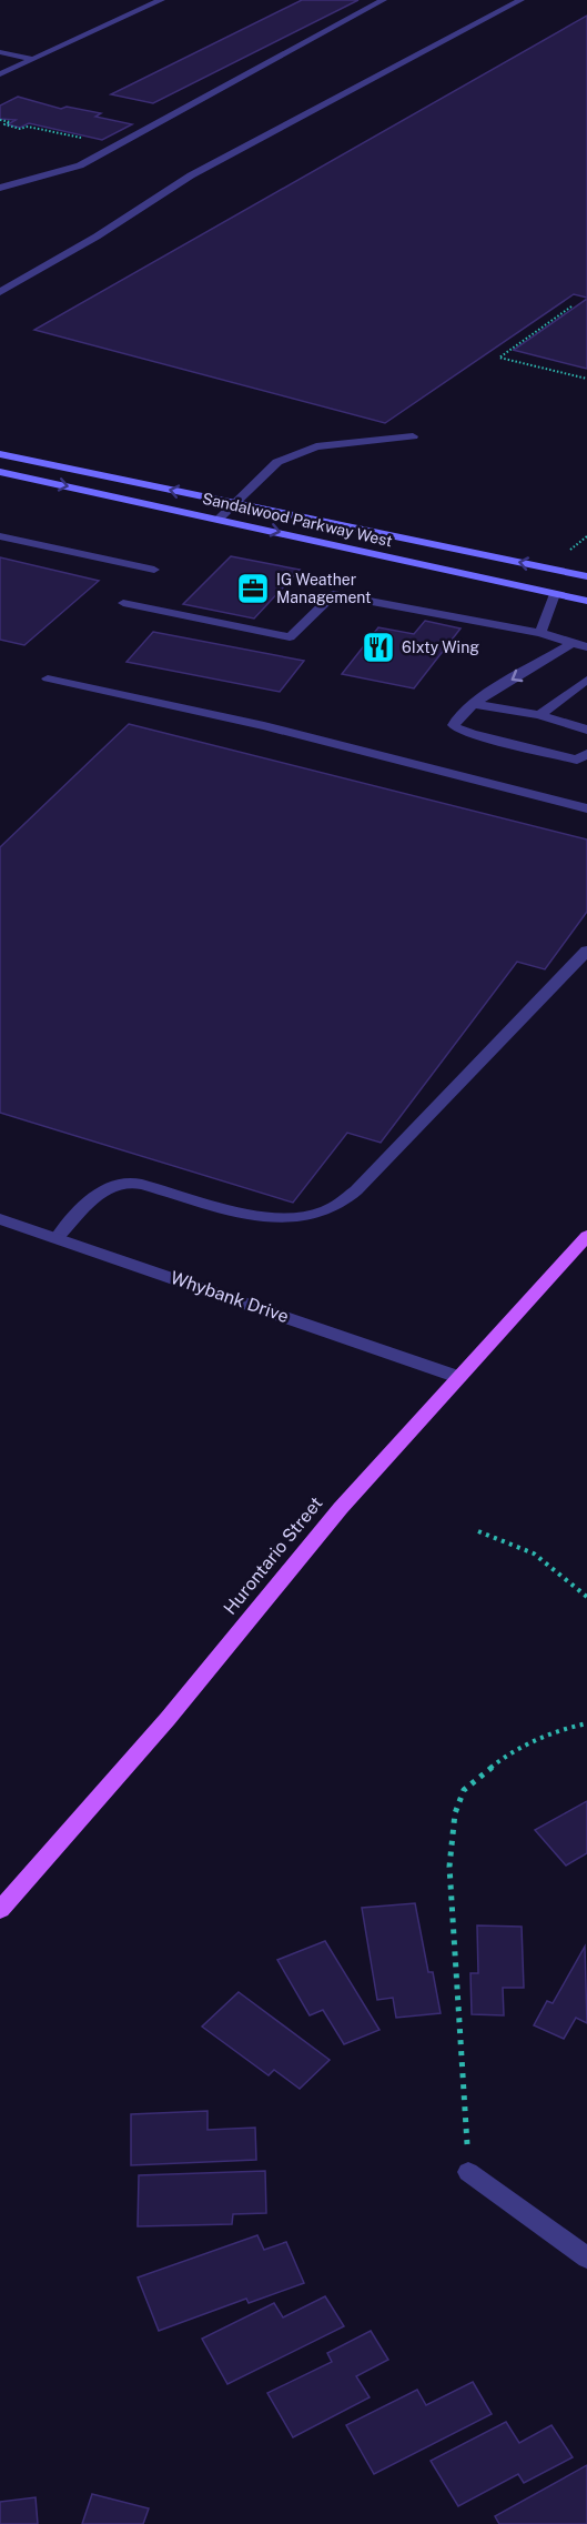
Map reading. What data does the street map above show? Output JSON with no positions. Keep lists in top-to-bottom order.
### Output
{
  "streets": {
    "main road": ["Sandalwood Parkway West", "Hurontario Street"],
    "street": ["Whybank Drive"]
  },
  "crossings": [
    ["Whybank Drive", "Hurontario Street"]
  ],
  "places": {
    "office": ["IG Weather Management"],
    "restaurant": ["6Ixty Wing"]
  }
}
